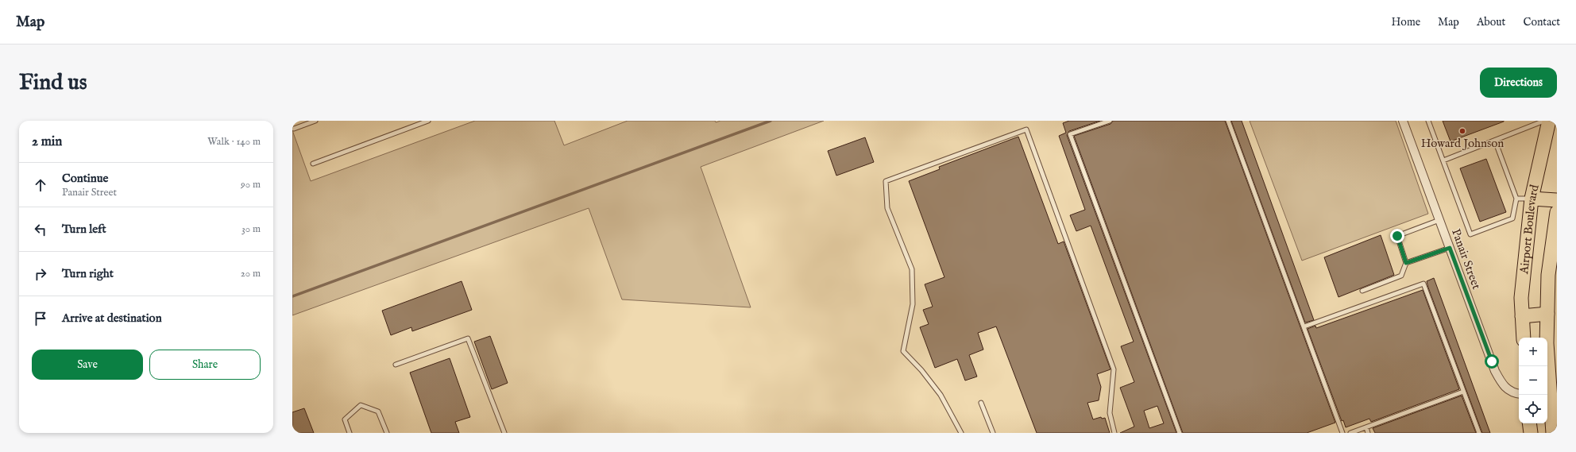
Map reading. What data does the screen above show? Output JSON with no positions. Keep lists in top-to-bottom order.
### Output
{
  "streets": {
    "main road": ["Airport Boulevard"],
    "street": ["Panair Street"]
  },
  "places": ["Howard Johnson"],
  "page": {
    "header": "Map",
    "nav": [
      "Home",
      "Map",
      "About",
      "Contact"
    ],
    "buttons": [
      "Directions",
      ["Save", "Share"]
    ],
    "title": "Find us",
    "heading": ["2 min", "Walk · 140 m"],
    "list": [
      ["Continue", "Panair Street", "90 m"],
      ["Turn left", "30 m"],
      ["Turn right", "20 m"],
      "Arrive at destination"
    ],
    "map_buttons": ["+", "−"]
  }
}
